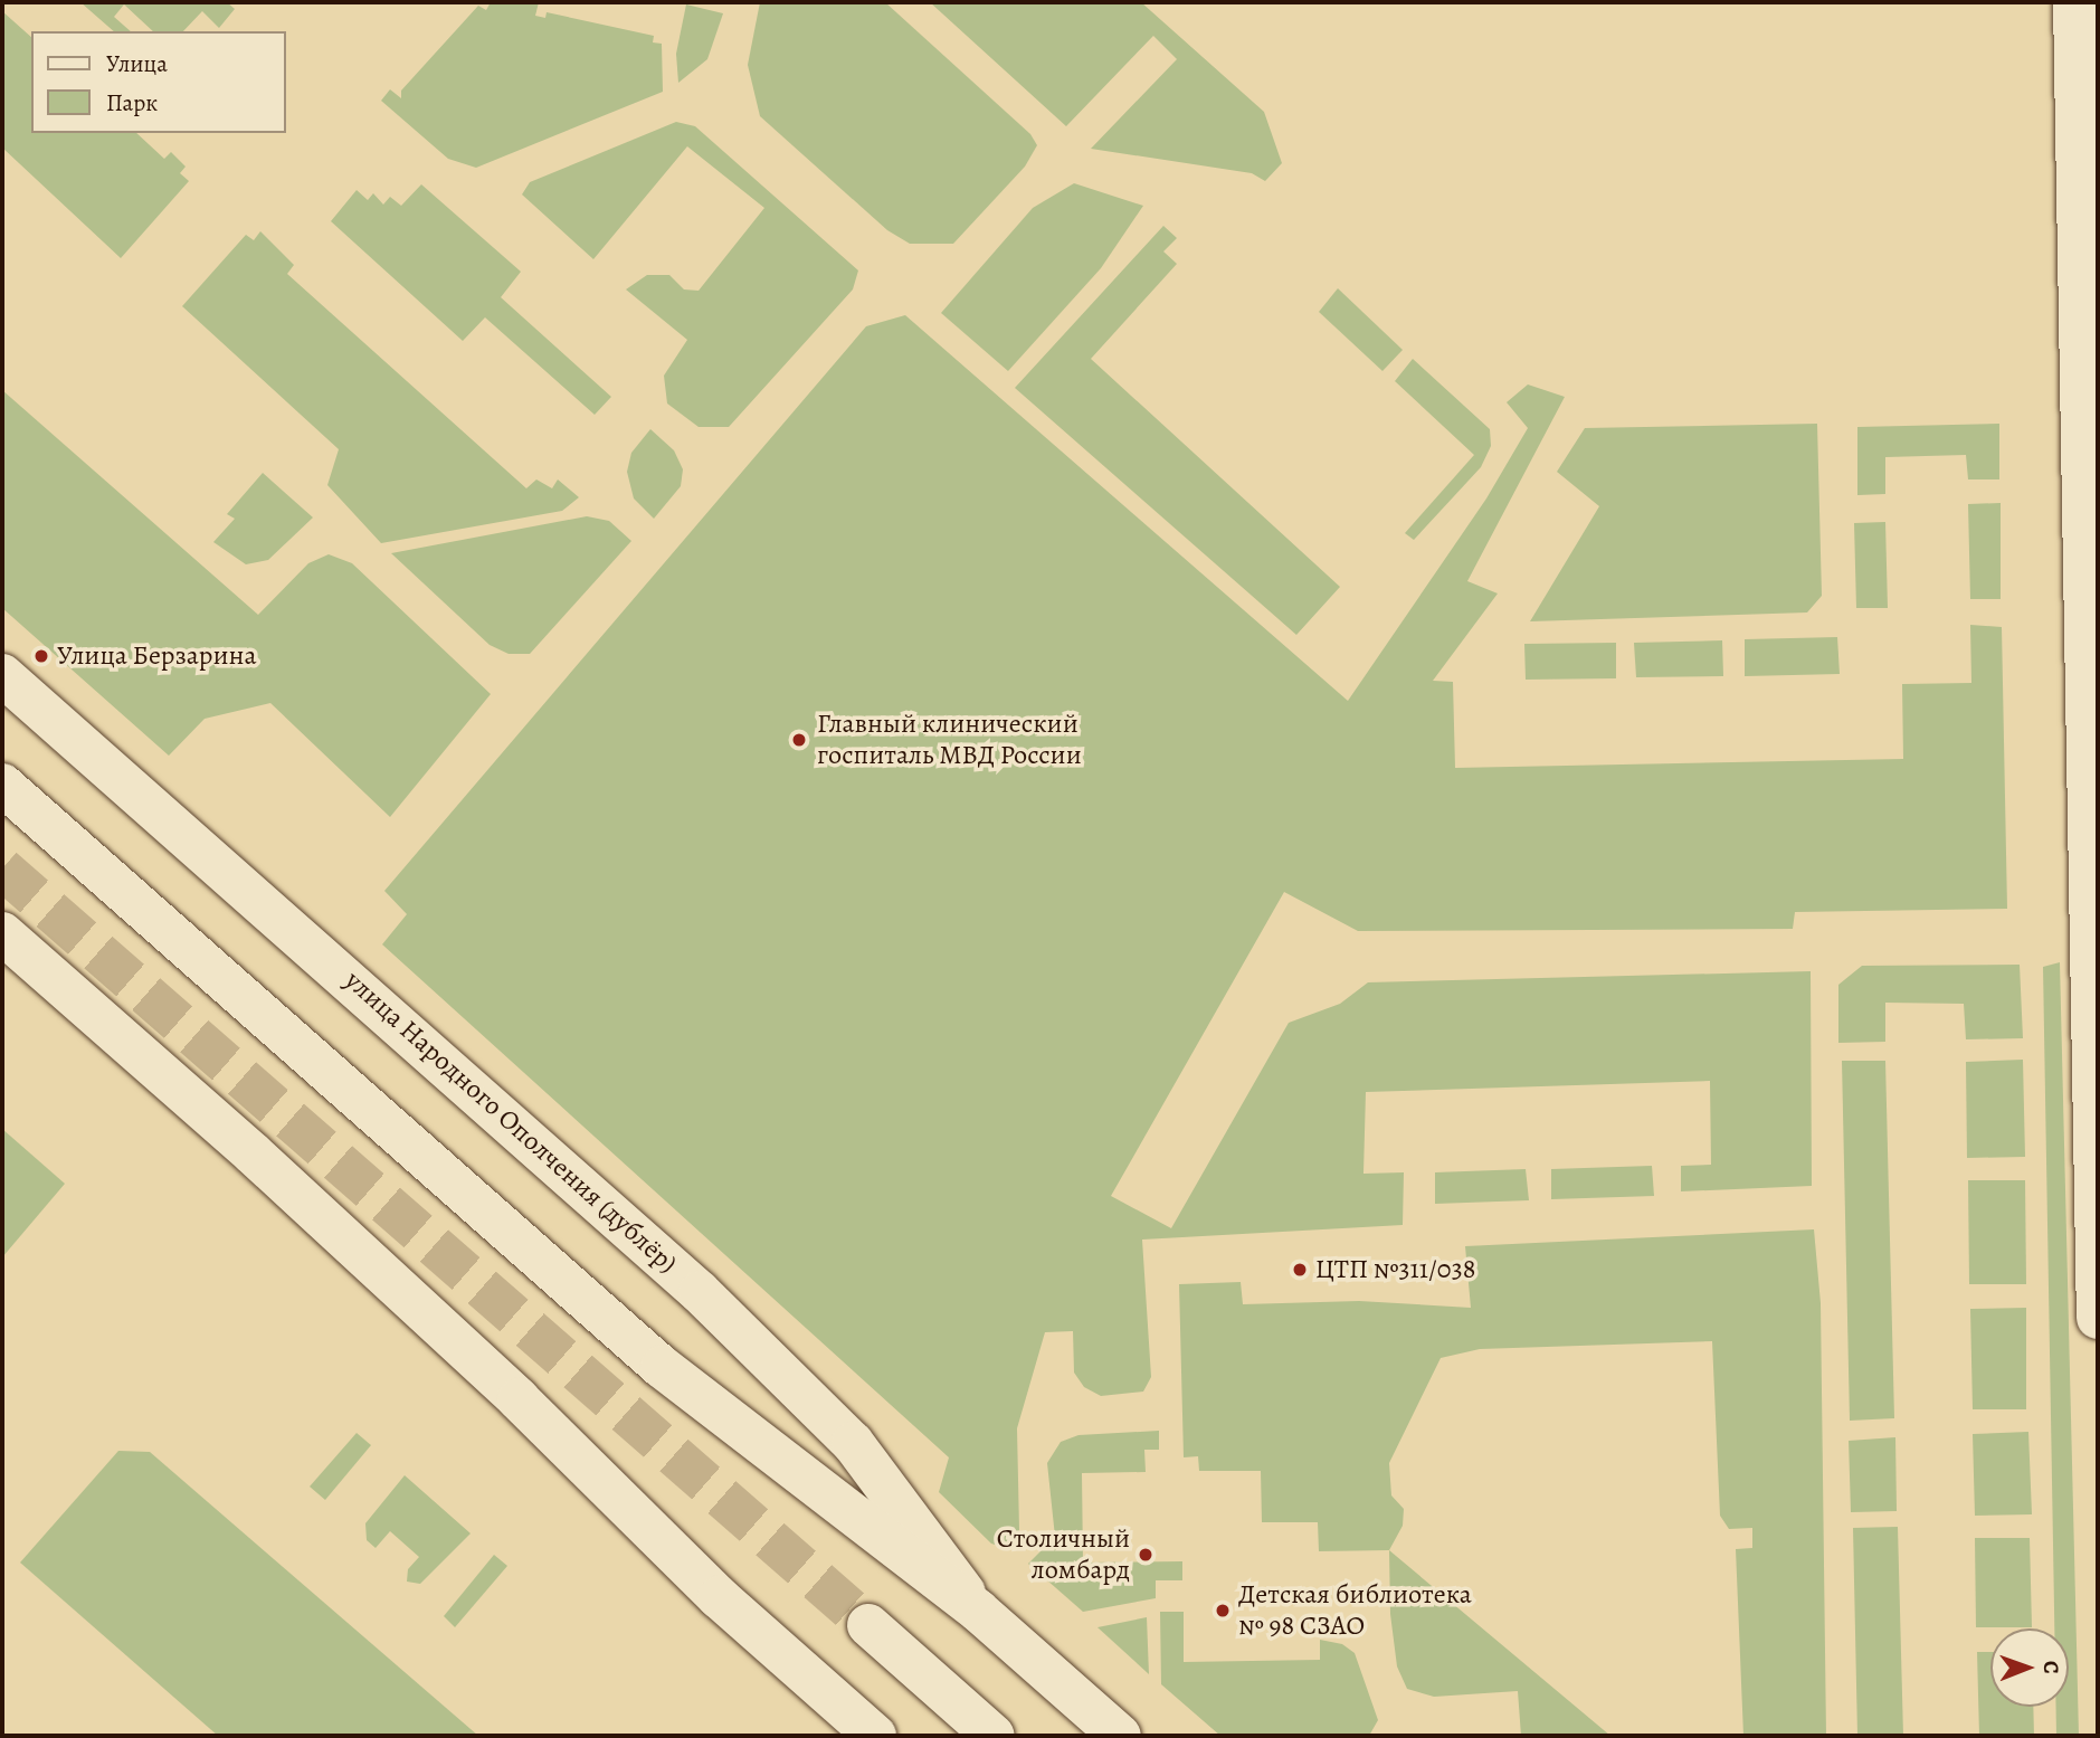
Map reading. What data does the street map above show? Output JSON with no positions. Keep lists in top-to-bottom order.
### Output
{
  "streets": {
    "street": ["улица Народного Ополчения (дублёр)"]
  },
  "places": [
    "Улица Берзарина",
    "Главный клинический госпиталь МВД России",
    "ЦТП №311/038",
    "Столичный ломбард",
    "Детская библиотека № 98 СЗАО"
  ],
  "legend": ["Улица", "Парк"],
  "north": "right"
}
